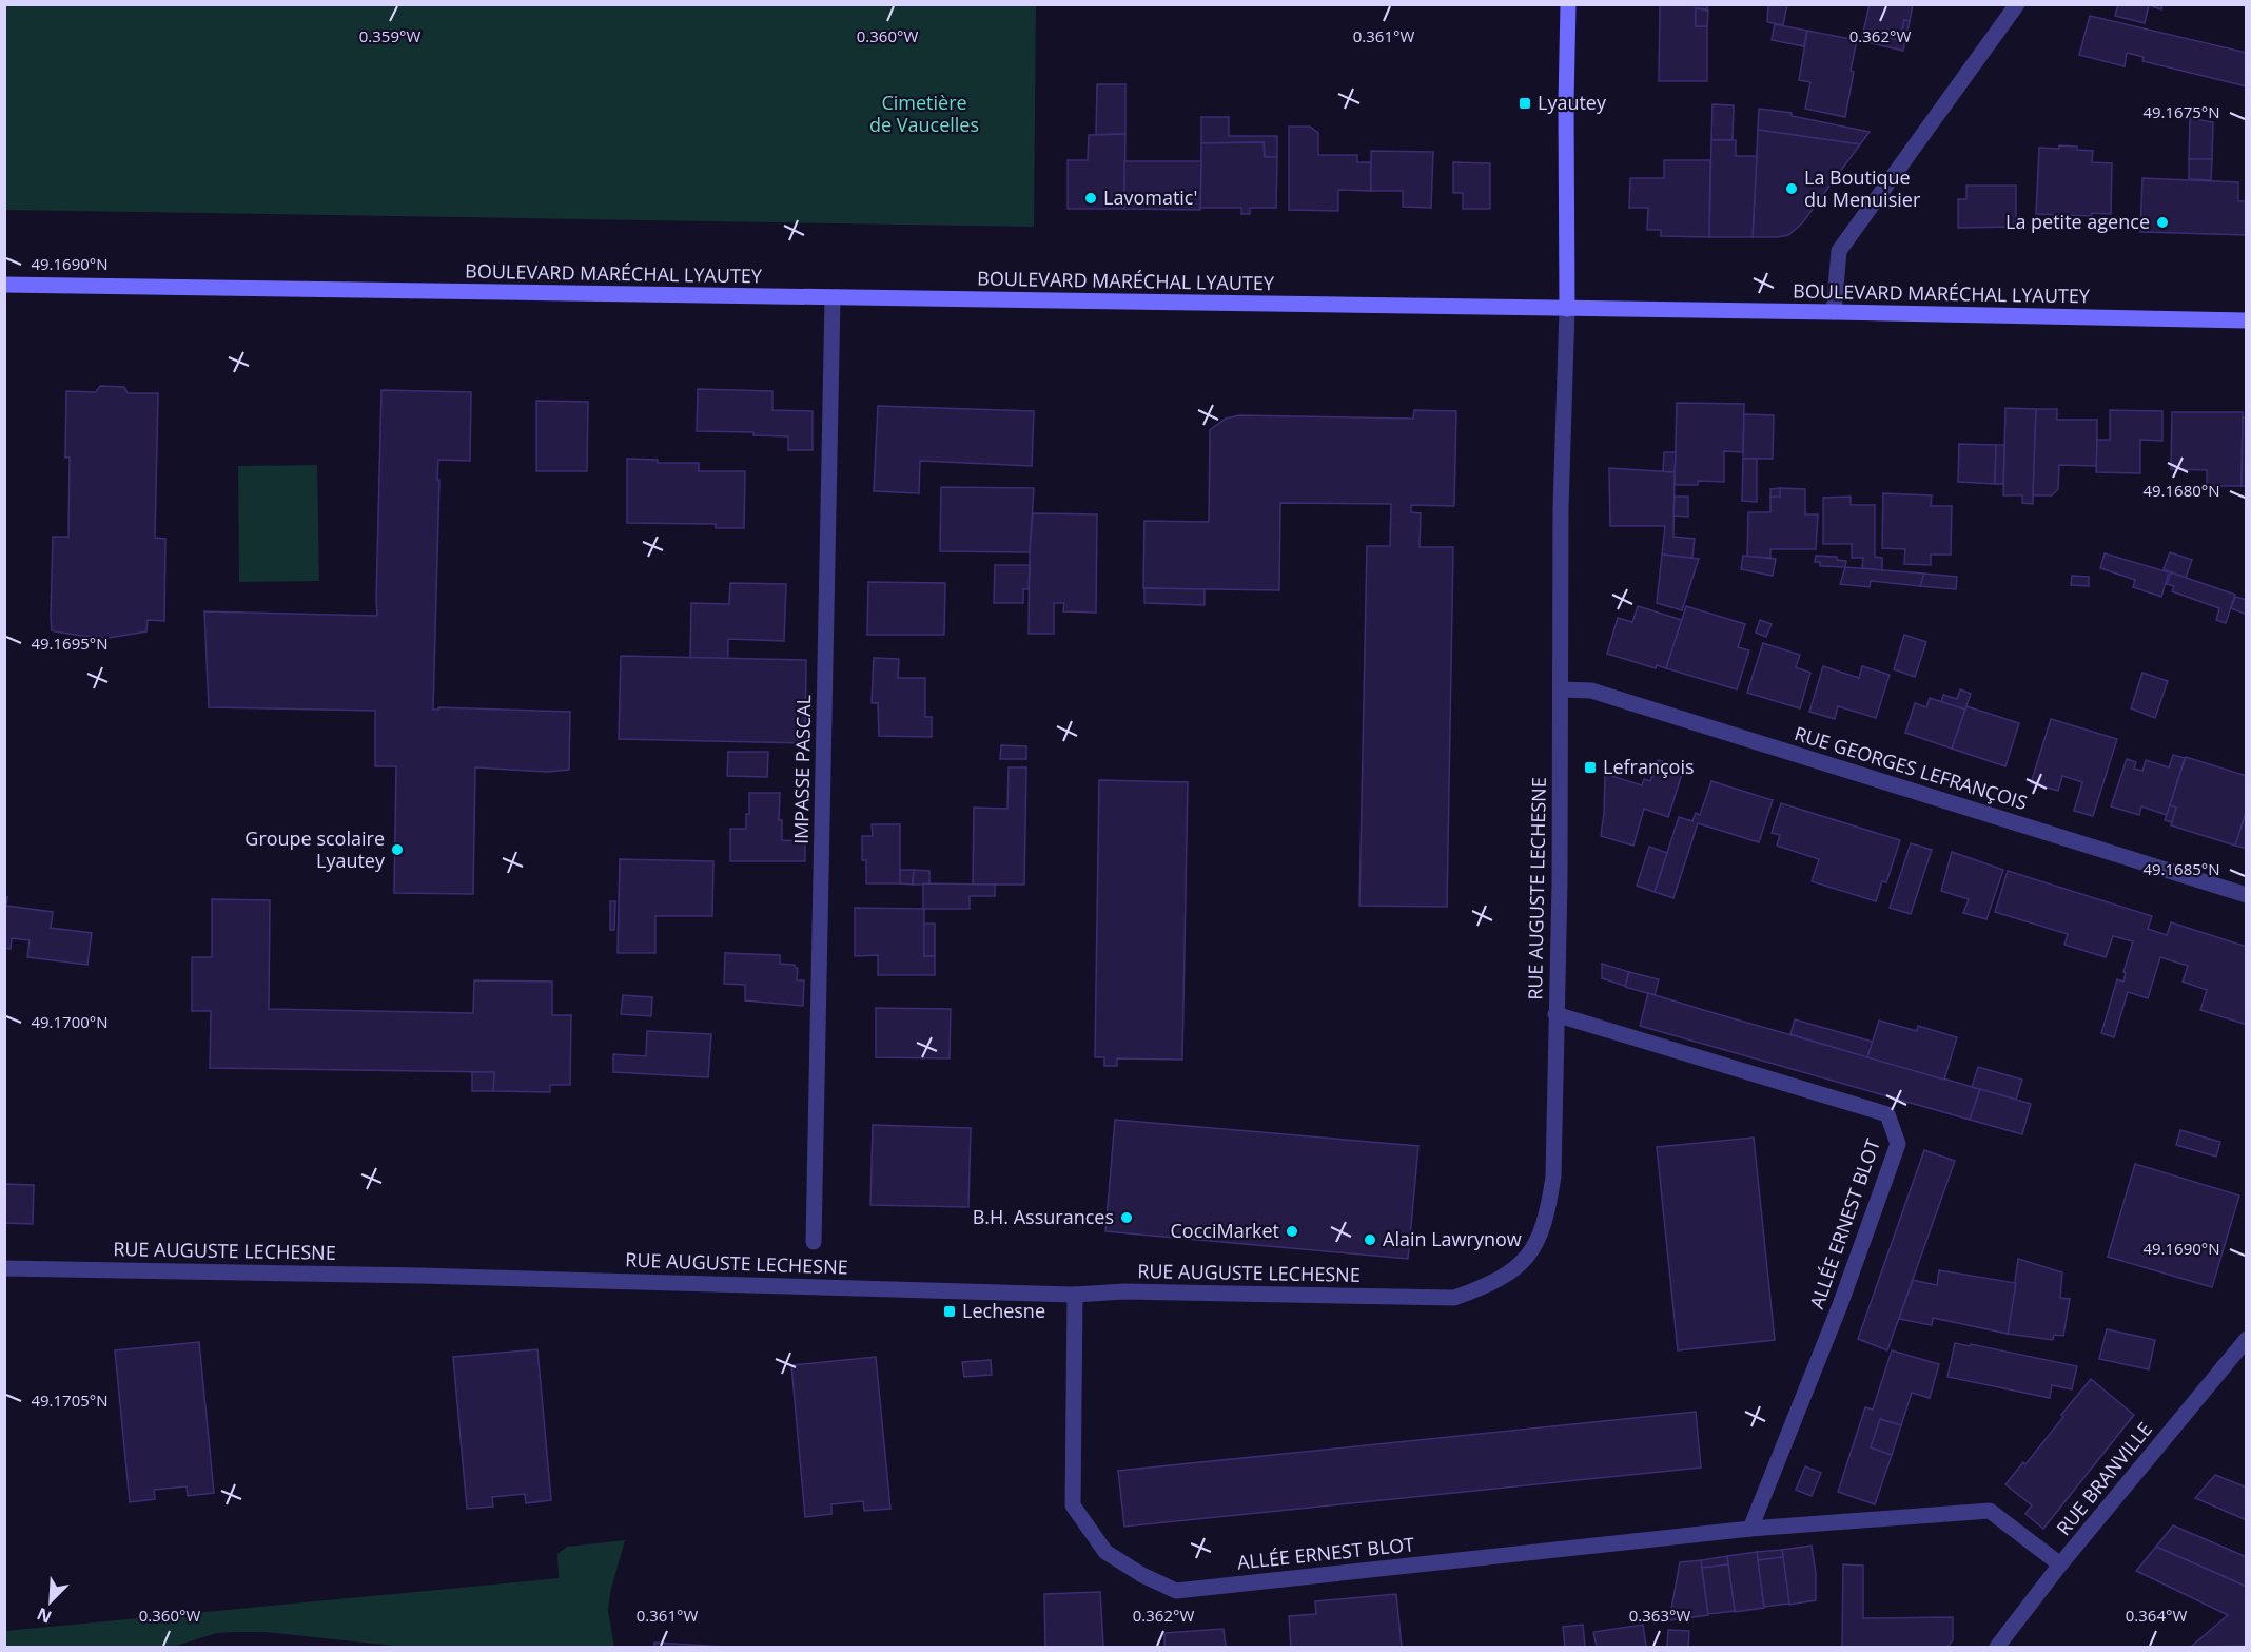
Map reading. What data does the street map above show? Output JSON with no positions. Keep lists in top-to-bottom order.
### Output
{
  "streets": {
    "main road": ["BOULEVARD MARÉCHAL LYAUTEY"],
    "street": [
      "RUE GEORGES LEFRANÇOIS",
      "IMPASSE PASCAL",
      "RUE AUGUSTE LECHESNE",
      "ALLÉE ERNEST BLOT",
      "RUE BRANVILLE"
    ]
  },
  "crossings": [
    ["BOULEVARD MARÉCHAL LYAUTEY", "IMPASSE PASCAL"],
    ["BOULEVARD MARÉCHAL LYAUTEY", "RUE AUGUSTE LECHESNE"],
    ["RUE GEORGES LEFRANÇOIS", "RUE AUGUSTE LECHESNE"],
    ["RUE AUGUSTE LECHESNE", "ALLÉE ERNEST BLOT"],
    ["ALLÉE ERNEST BLOT", "RUE BRANVILLE"]
  ],
  "parks": ["Cimetière de Vaucelles"],
  "places": {
    "transit": ["Lyautey", "Lefrançois", "Lechesne"],
    "other": [
      "La Boutique du Menuisier",
      "Lavomatic'",
      "La petite agence",
      "Groupe scolaire Lyautey",
      "B.H. Assurances",
      "CocciMarket",
      "Alain Lawrynow"
    ]
  },
  "north": "bottom left",
  "coordinates": [
    "0.359°W",
    "0.360°W",
    "0.361°W",
    "0.362°W",
    "49.1675°N",
    "49.1690°N",
    "49.1680°N",
    "49.1695°N",
    "49.1685°N",
    "49.1700°N",
    "49.1705°N",
    "0.363°W",
    "0.364°W"
  ]
}
